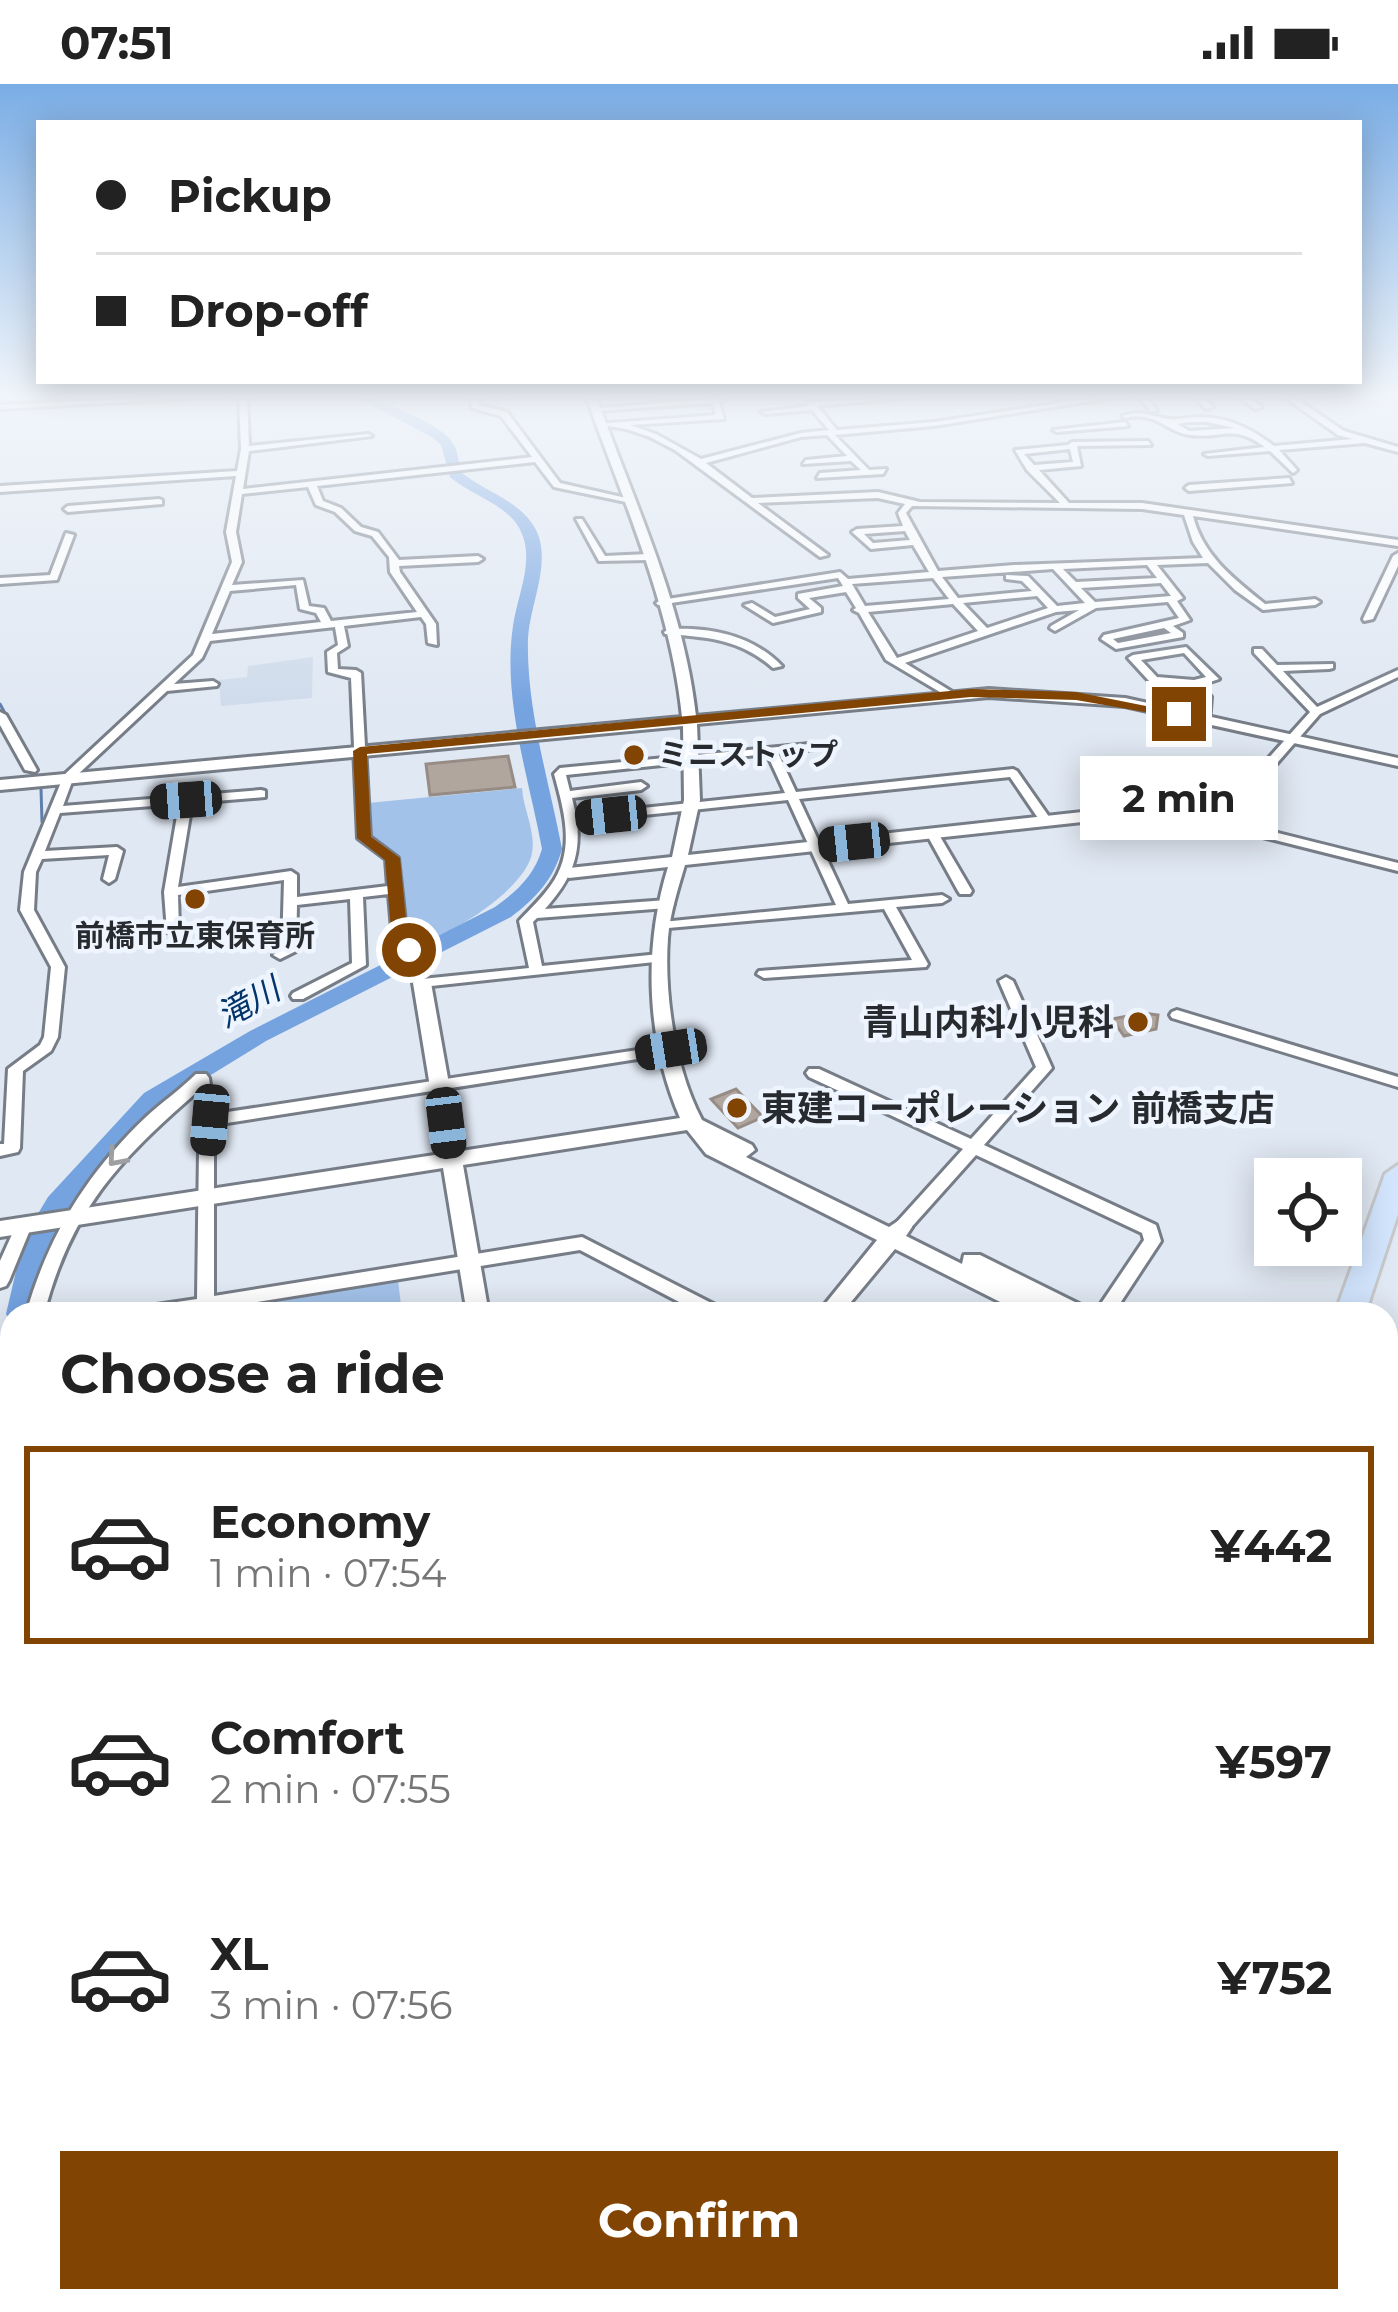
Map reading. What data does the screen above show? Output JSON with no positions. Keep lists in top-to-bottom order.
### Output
{
  "water": ["滝川"],
  "places": [
    "ミニストップ",
    "前橋市立東保育所",
    "青山内科小児科",
    "東建コーポレーション 前橋支店"
  ],
  "page": {
    "status": "07:51",
    "banner": ["Pickup", "Drop-off"],
    "bubble": "2 min",
    "heading": "Choose a ride",
    "list": [
      {
        "name": "Economy",
        "note": "1 min · 07:54",
        "value": "¥442"
      },
      {
        "name": "Comfort",
        "note": "2 min · 07:55",
        "value": "¥597"
      },
      {
        "name": "XL",
        "note": "3 min · 07:56",
        "value": "¥752"
      }
    ],
    "buttons": "Confirm"
  }
}
